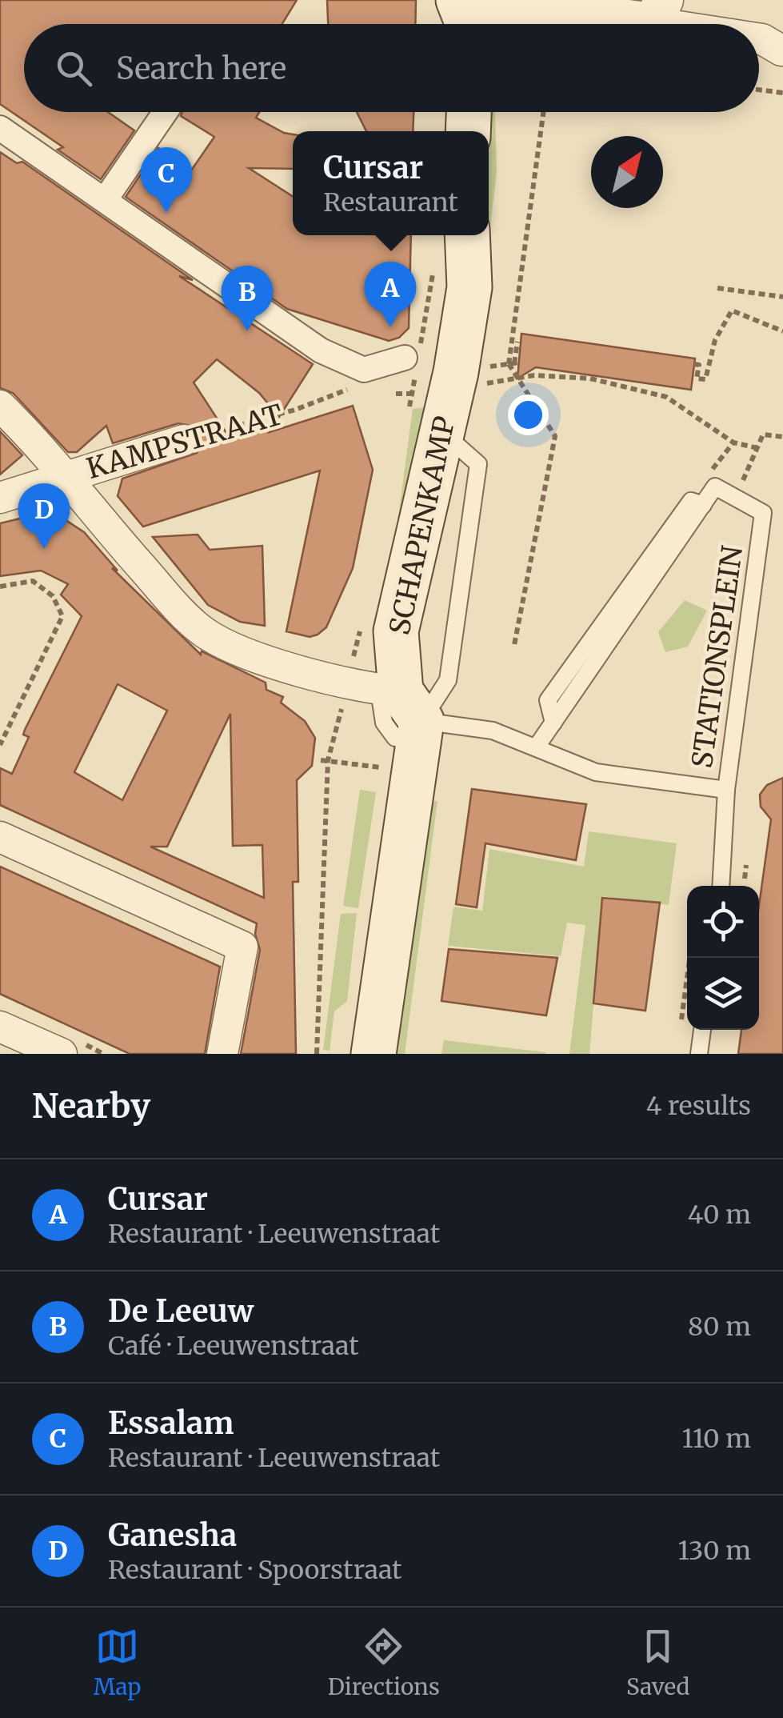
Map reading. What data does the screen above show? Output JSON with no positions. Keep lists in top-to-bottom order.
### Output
{
  "streets": {
    "main road": ["SCHAPENKAMP"],
    "street": ["KAMPSTRAAT"],
    "lane": ["STATIONSPLEIN"]
  },
  "crossings": [
    ["SCHAPENKAMP", "STATIONSPLEIN"]
  ],
  "north": "top right",
  "page": {
    "search": "Search here",
    "popup": ["Cursar", "Restaurant"],
    "pins": [
      "C",
      "A",
      "B",
      "D"
    ],
    "heading": ["Nearby", "4 results"],
    "list": [
      {
        "mark": "A",
        "name": "Cursar",
        "note": "Restaurant · Leeuwenstraat",
        "value": "40 m"
      },
      {
        "mark": "B",
        "name": "De Leeuw",
        "note": "Café · Leeuwenstraat",
        "value": "80 m"
      },
      {
        "mark": "C",
        "name": "Essalam",
        "note": "Restaurant · Leeuwenstraat",
        "value": "110 m"
      },
      {
        "mark": "D",
        "name": "Ganesha",
        "note": "Restaurant · Spoorstraat",
        "value": "130 m"
      }
    ],
    "nav": ["Map", "Directions", "Saved"]
  }
}
